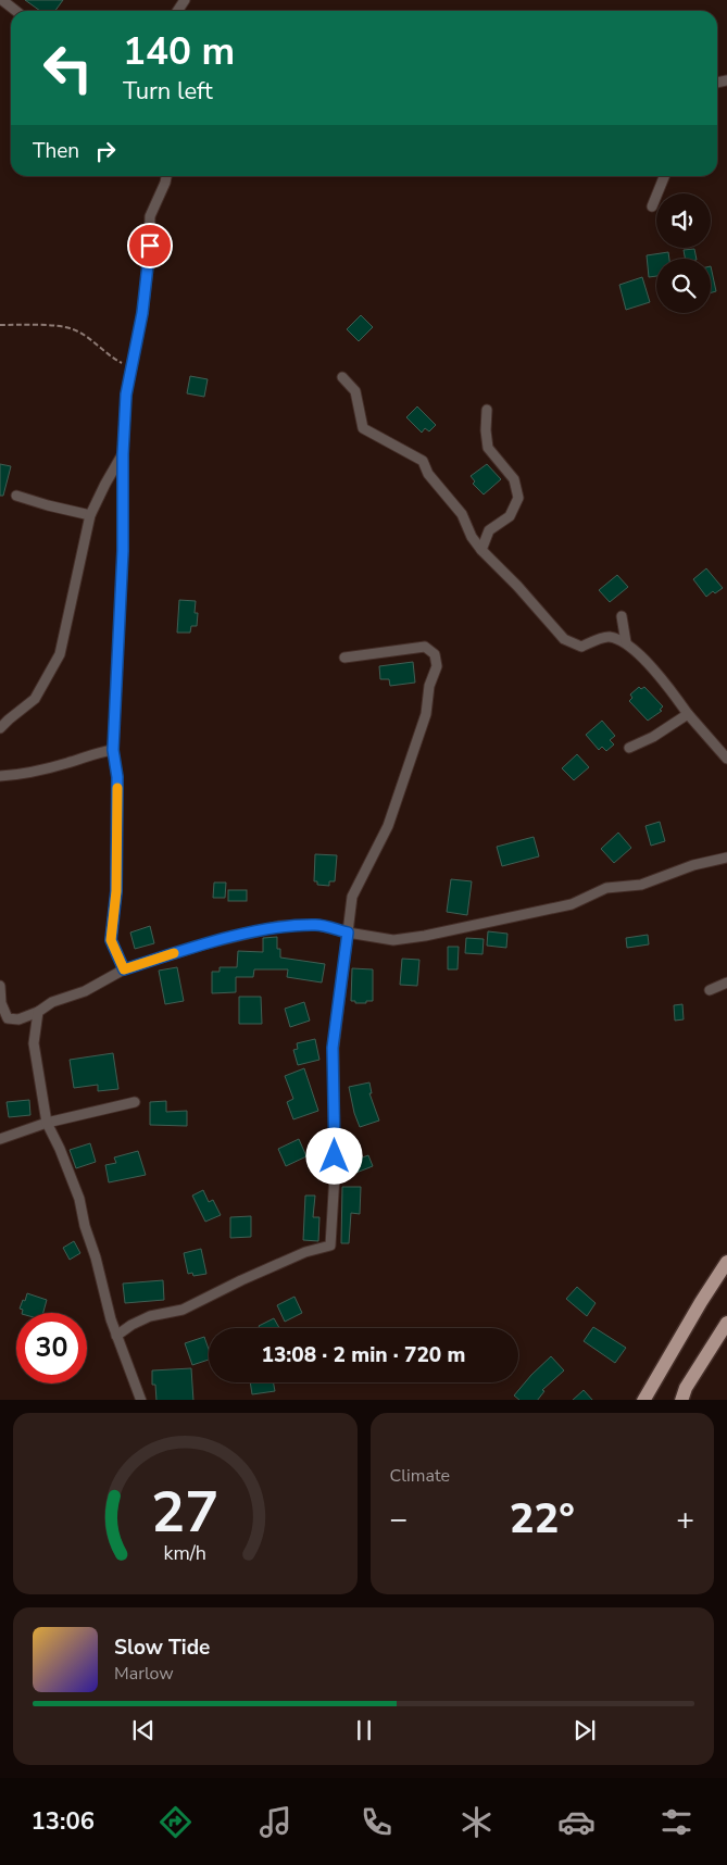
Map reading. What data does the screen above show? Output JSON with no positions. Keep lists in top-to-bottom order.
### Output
{
  "page": {
    "turn": ["140 m", "Turn left"],
    "then": "Then",
    "limit": "30",
    "trip": "13:08 · 2 min · 720 m",
    "tile": "Climate",
    "heat": ["−", "22°", "+"],
    "song": ["Slow Tide", "Marlow"],
    "tabs": "13:06",
    "gauge": ["27", "km/h"]
  }
}
